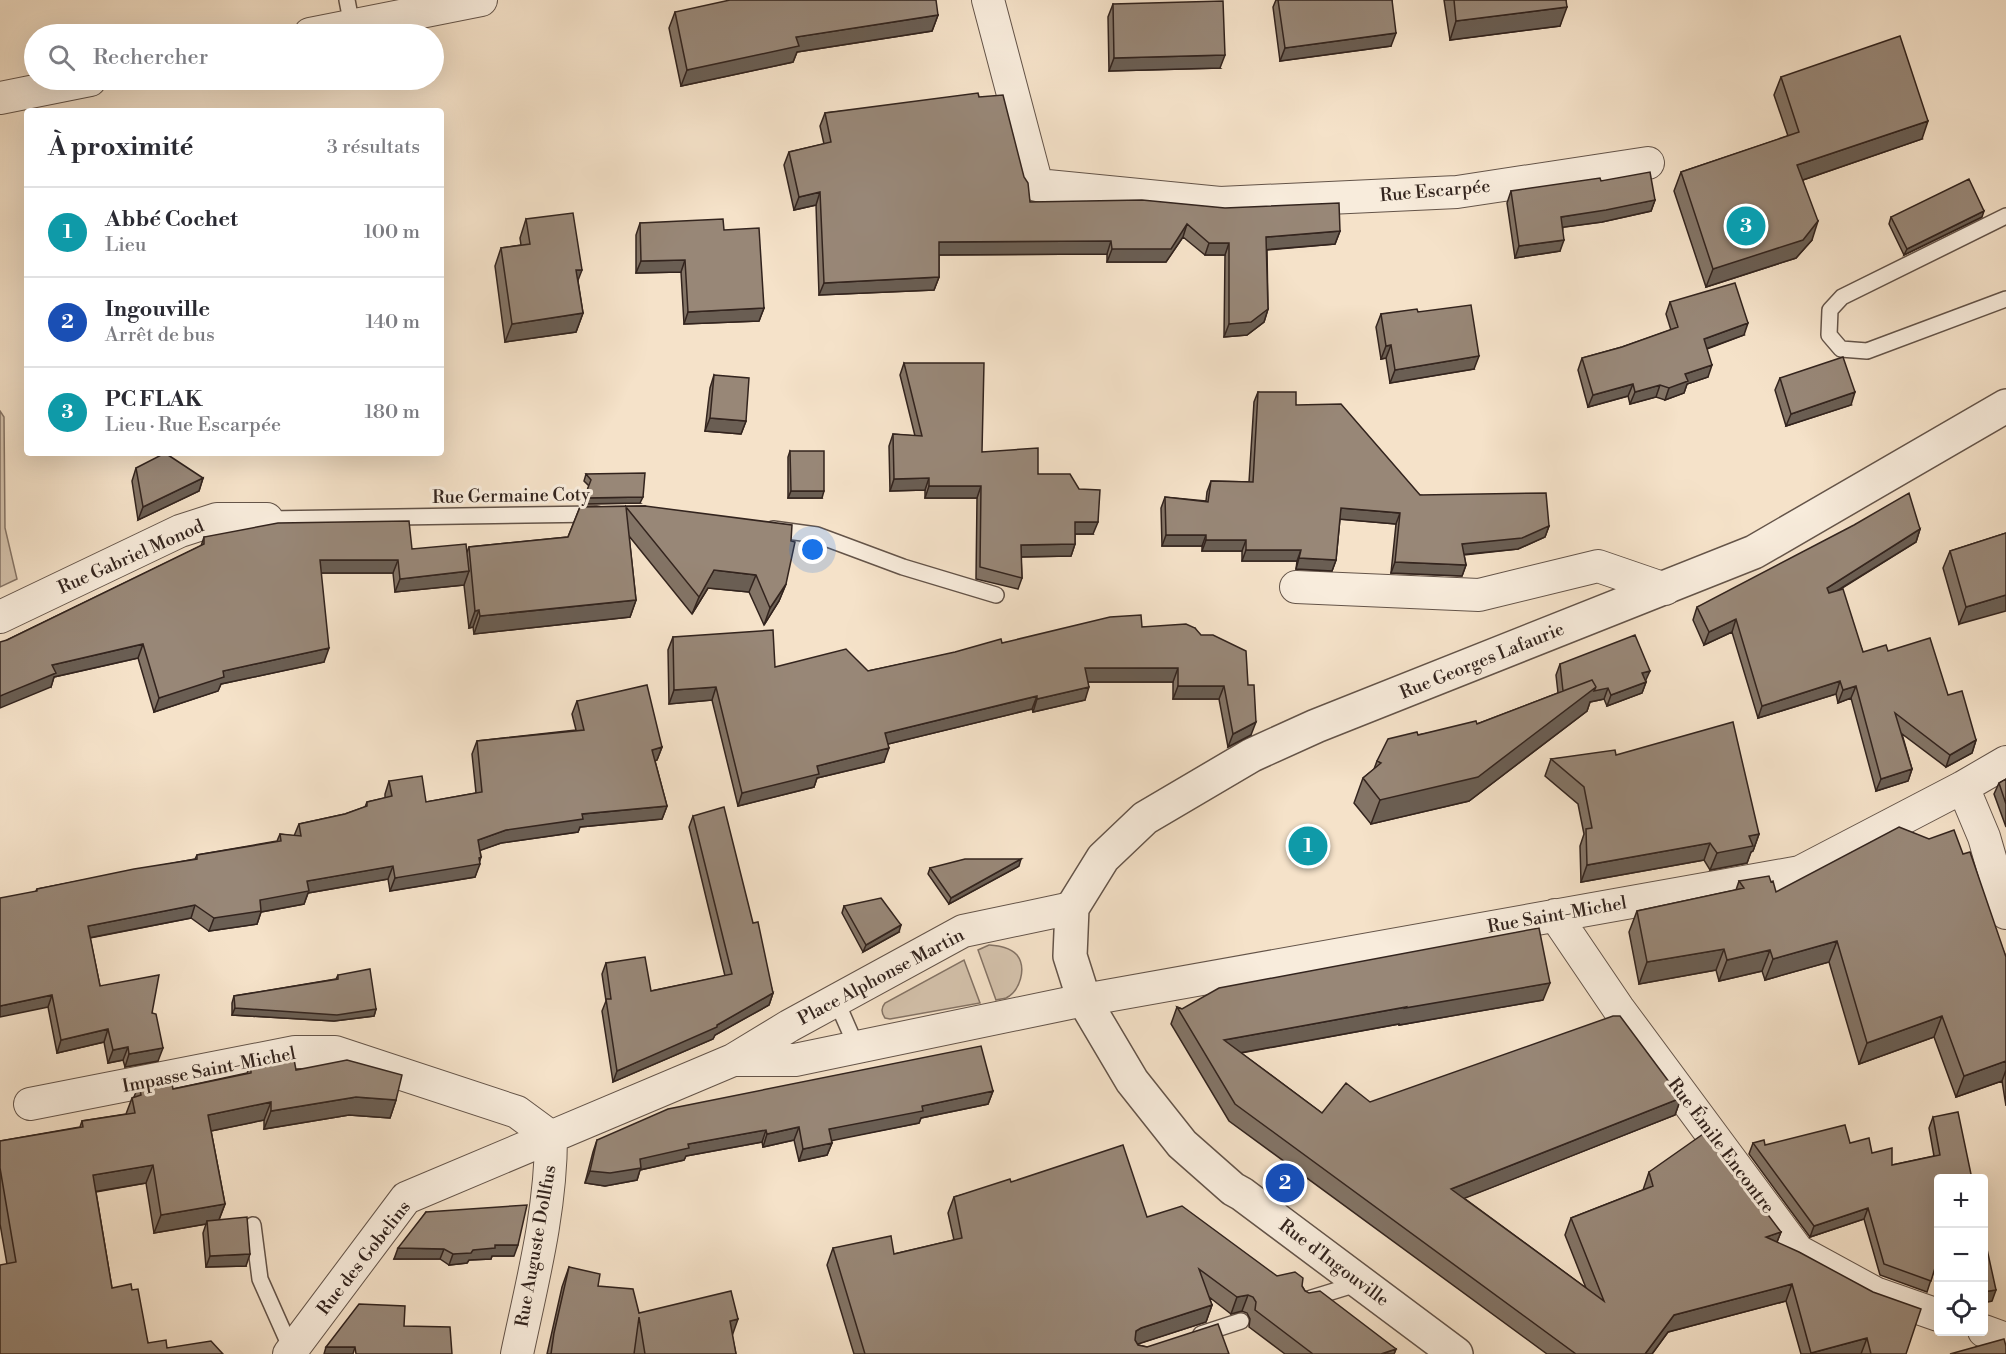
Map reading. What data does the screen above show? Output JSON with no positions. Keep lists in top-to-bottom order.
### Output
{
  "streets": {
    "street": [
      "Rue Escarpée",
      "Rue Gabriel Monod",
      "Rue Georges Lafaurie",
      "Rue Saint-Michel",
      "Place Alphonse Martin",
      "Impasse Saint-Michel",
      "Rue Émile Encontre",
      "Rue Auguste Dollfus",
      "Rue des Gobelins",
      "Rue d'Ingouville"
    ],
    "lane": ["Rue Germaine Coty"]
  },
  "crossings": [
    ["Rue Germaine Coty", "Rue Gabriel Monod"],
    ["Rue Georges Lafaurie", "Rue Saint-Michel"],
    ["Rue Georges Lafaurie", "Place Alphonse Martin"],
    ["Rue Georges Lafaurie", "Rue d'Ingouville"],
    ["Rue Saint-Michel", "Place Alphonse Martin"],
    ["Rue Saint-Michel", "Rue Émile Encontre"],
    ["Rue Saint-Michel", "Rue d'Ingouville"],
    ["Place Alphonse Martin", "Impasse Saint-Michel"],
    ["Place Alphonse Martin", "Rue Auguste Dollfus"],
    ["Place Alphonse Martin", "Rue des Gobelins"],
    ["Place Alphonse Martin", "Rue d'Ingouville"],
    ["Impasse Saint-Michel", "Rue Auguste Dollfus"],
    ["Impasse Saint-Michel", "Rue des Gobelins"],
    ["Rue Auguste Dollfus", "Rue des Gobelins"]
  ],
  "page": {
    "search": "Rechercher",
    "heading": ["À proximité", "3 résultats"],
    "list": [
      {
        "mark": "1",
        "name": "Abbé Cochet",
        "note": "Lieu",
        "value": "100 m"
      },
      {
        "mark": "2",
        "name": "Ingouville",
        "note": "Arrêt de bus",
        "value": "140 m"
      },
      {
        "mark": "3",
        "name": "PC FLAK",
        "note": "Lieu · Rue Escarpée",
        "value": "180 m"
      }
    ],
    "pins": ["3", "1", "2"],
    "map_buttons": ["+", "−"]
  }
}
